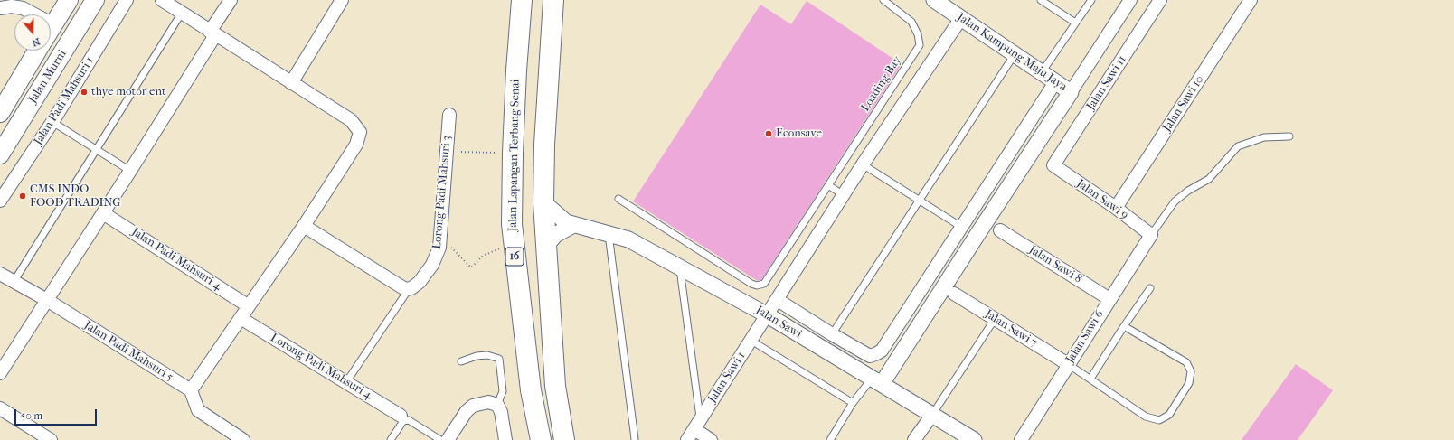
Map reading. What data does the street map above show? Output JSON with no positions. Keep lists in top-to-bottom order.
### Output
{
  "streets": {
    "highway": ["Jalan Lapangan Terbang Senai", "16"],
    "main road": ["Jalan Murni"],
    "street": [
      "Jalan Kampung Maju Jaya",
      "Jalan Sawi 11",
      "Jalan Padi Mahsuri 1",
      "Jalan Sawi 10",
      "Lorong Padi Mahsuri 3",
      "Jalan Sawi 9",
      "Jalan Padi Mahsuri 4",
      "Jalan Sawi 8",
      "Jalan Sawi",
      "Jalan Sawi 7",
      "Jalan Sawi 6",
      "Jalan Padi Mahsuri 5",
      "Lorong Padi Mahsuri 4",
      "Jalan Sawi 1"
    ],
    "lane": ["Loading Bay"]
  },
  "crossings": [
    ["Jalan Kampung Maju Jaya", "Jalan Sawi 1"],
    ["Jalan Sawi 11", "Jalan Sawi 9"],
    ["Jalan Sawi 10", "Jalan Sawi 9"],
    ["Jalan Sawi 9", "Jalan Sawi 6"],
    ["Jalan Sawi 8", "Jalan Sawi 6"],
    ["Jalan Sawi", "Jalan Sawi 1"],
    ["Jalan Sawi 7", "Jalan Sawi 6"]
  ],
  "places": ["thye motor ent", "Econsave", "CMS INDO FOOD TRADING"],
  "scale_bar": "50 m",
  "north": "bottom"
}
